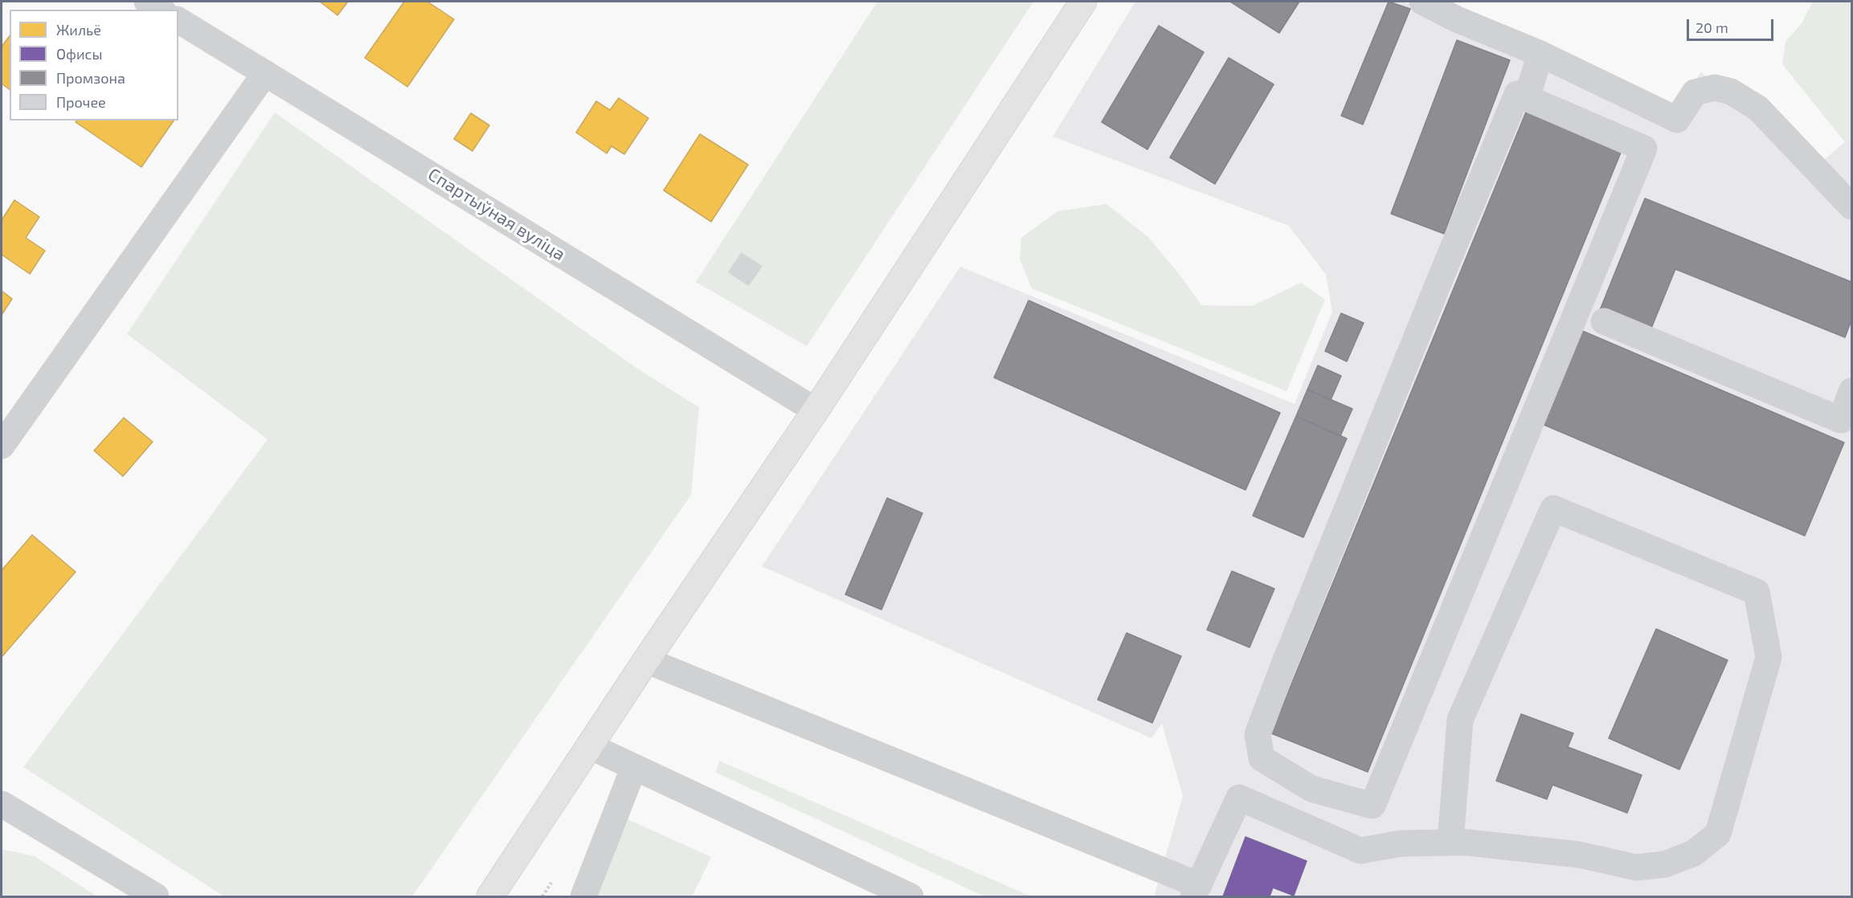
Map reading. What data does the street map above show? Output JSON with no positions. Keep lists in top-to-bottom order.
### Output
{
  "streets": {
    "street": ["Спартыўная вуліца"]
  },
  "legend": [
    "Жильё",
    "Офисы",
    "Промзона",
    "Прочее"
  ],
  "scale_bar": "20 m"
}
